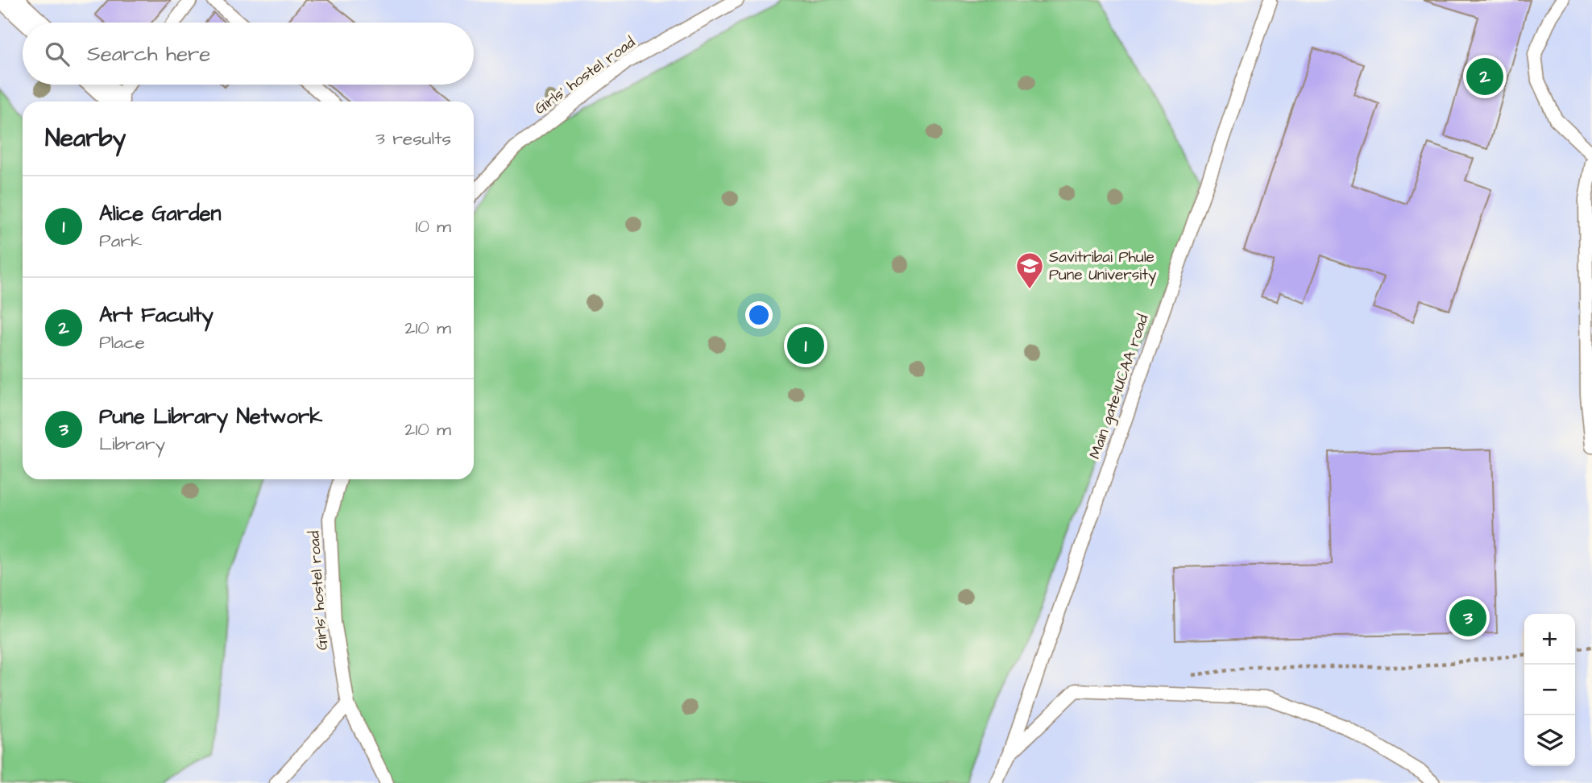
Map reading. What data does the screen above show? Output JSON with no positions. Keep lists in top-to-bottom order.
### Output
{
  "streets": {
    "lane": ["Girls' hostel road", "Main gate-IUCAA road"]
  },
  "places": {
    "school or university": ["Savitribai Phule Pune University"]
  },
  "page": {
    "search": "Search here",
    "pins": ["2", "1", "3"],
    "heading": ["Nearby", "3 results"],
    "list": [
      {
        "mark": "1",
        "name": "Alice Garden",
        "note": "Park",
        "value": "10 m"
      },
      {
        "mark": "2",
        "name": "Art Faculty",
        "note": "Place",
        "value": "210 m"
      },
      {
        "mark": "3",
        "name": "Pune Library Network",
        "note": "Library",
        "value": "210 m"
      }
    ],
    "map_buttons": ["+", "−"]
  }
}
